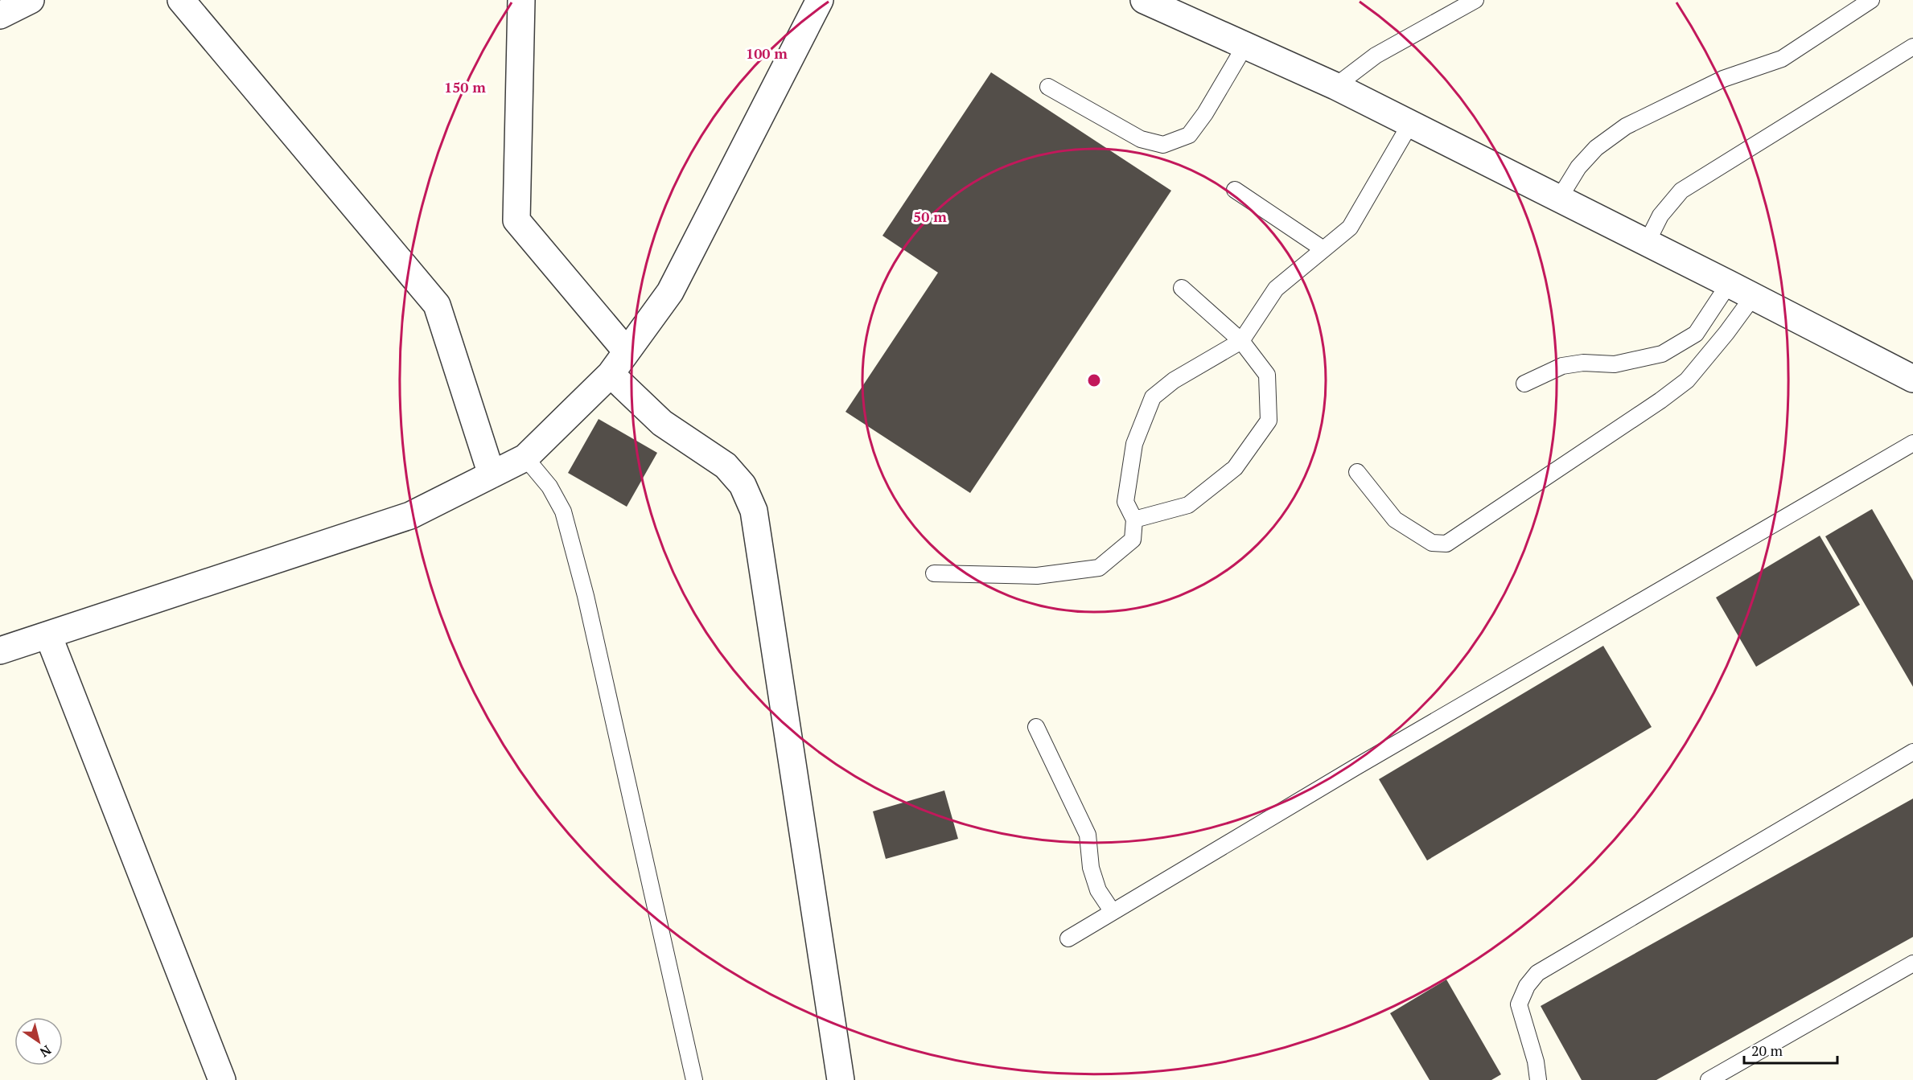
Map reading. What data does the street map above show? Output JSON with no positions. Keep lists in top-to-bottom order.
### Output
{
  "scale_bar": "20 m",
  "north": "bottom right",
  "rings": ["100 m", "150 m", "50 m"]
}
